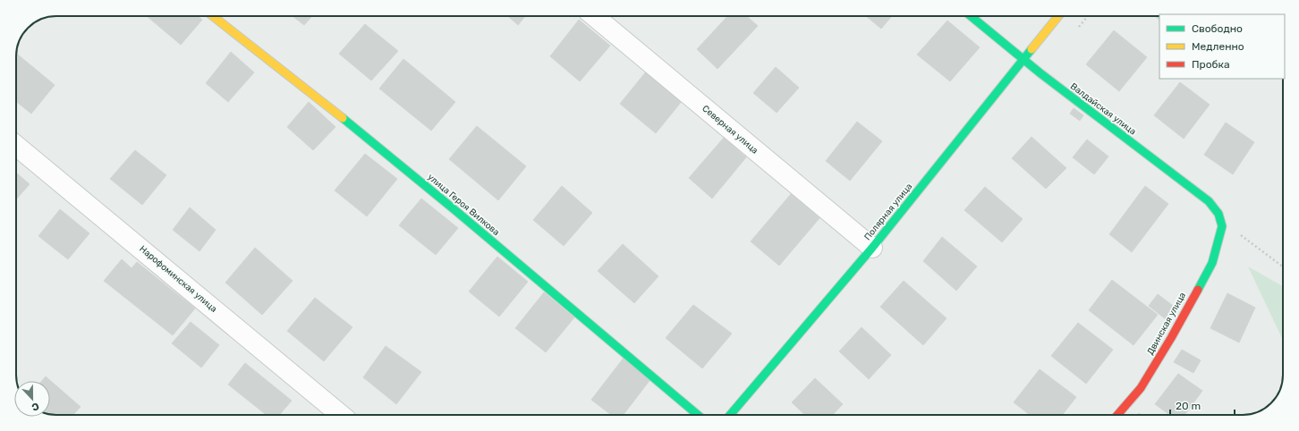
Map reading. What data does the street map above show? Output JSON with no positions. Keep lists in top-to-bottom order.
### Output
{
  "streets": {
    "street": [
      "Валдайская улица",
      "Северная улица",
      "улица Героя Вилкова",
      "Полярная улица",
      "Нарофоминская улица",
      "Двинская улица"
    ]
  },
  "crossings": [
    ["Валдайская улица", "Полярная улица"],
    ["Валдайская улица", "Двинская улица"],
    ["Северная улица", "Полярная улица"]
  ],
  "legend": ["Свободно", "Медленно", "Пробка"],
  "scale_bar": "20 m",
  "north": "bottom"
}
